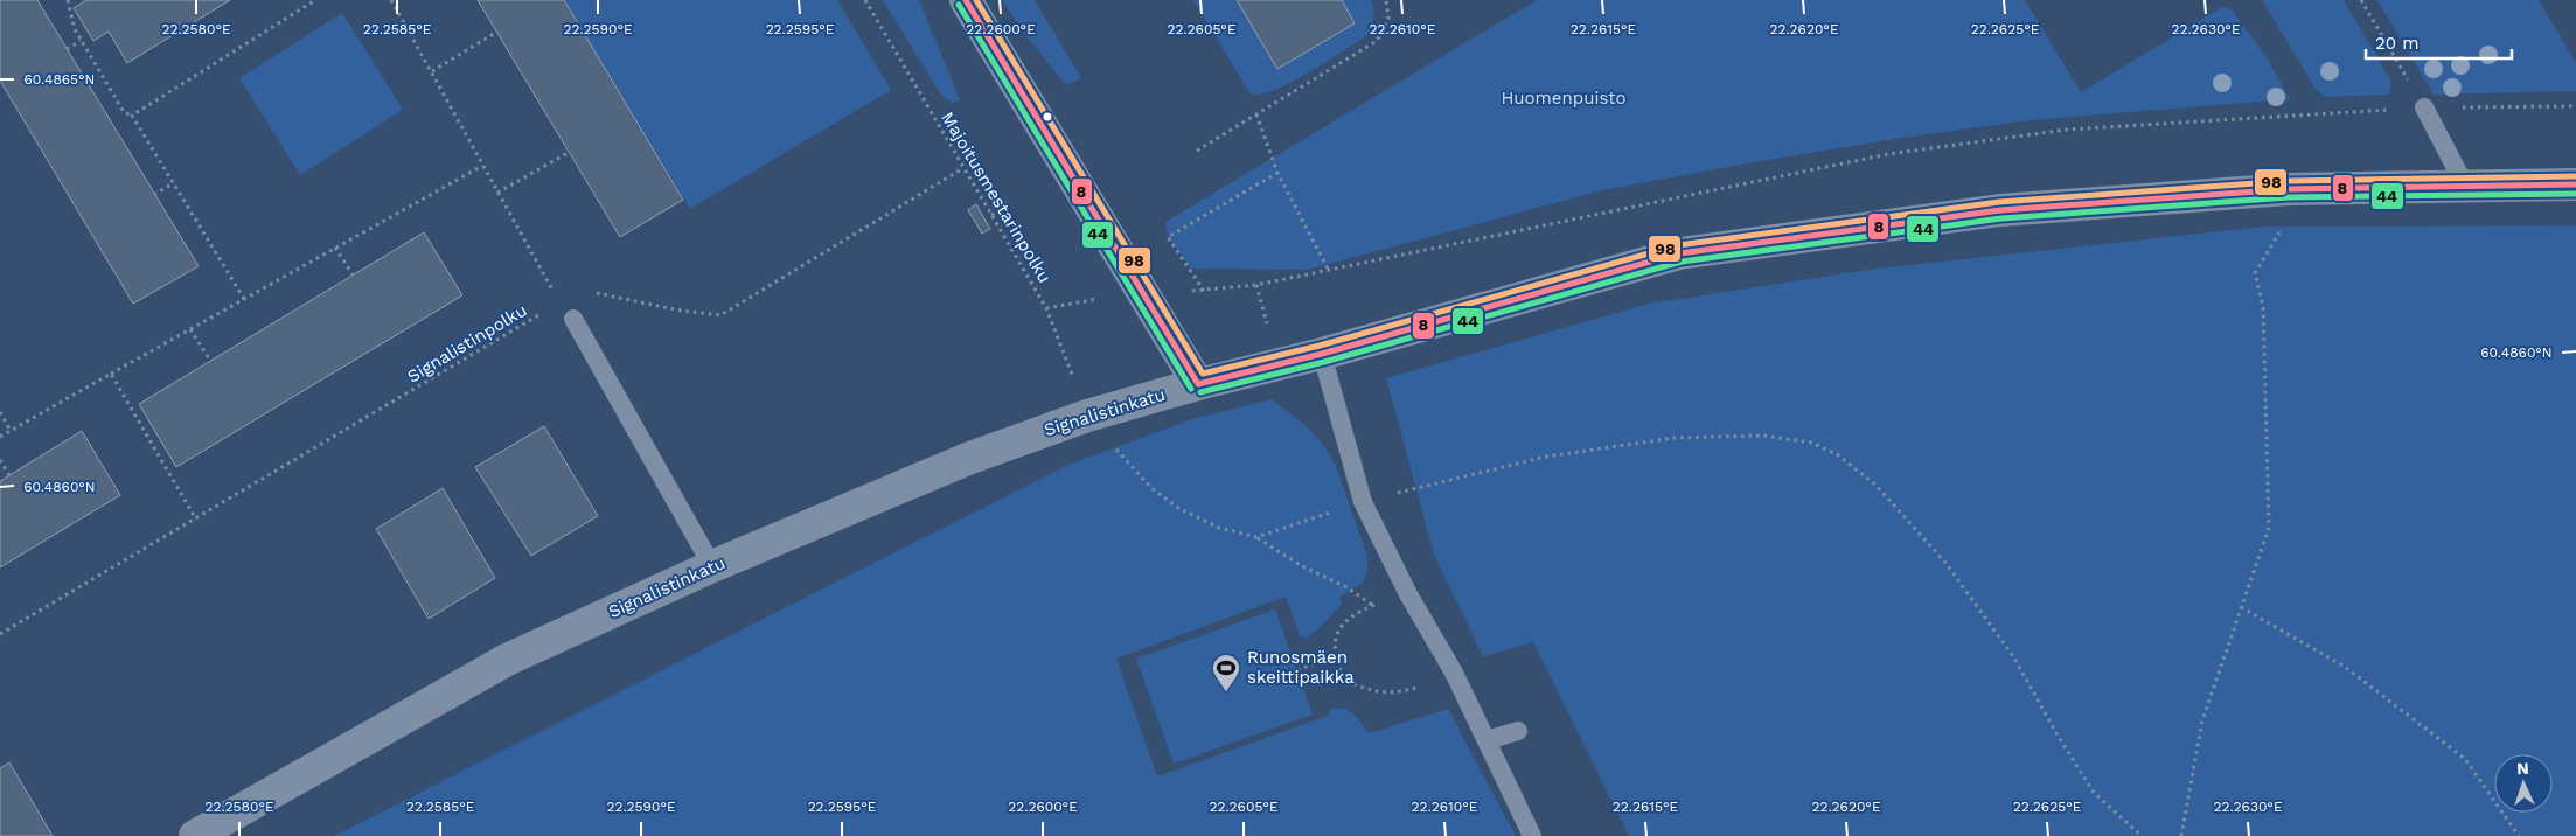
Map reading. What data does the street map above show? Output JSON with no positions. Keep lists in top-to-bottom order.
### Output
{
  "streets": {
    "street": ["Signalistinkatu"],
    "path": ["Majoitusmestarinpolku", "Signalistinpolku"]
  },
  "crossings": [
    ["Majoitusmestarinpolku", "Signalistinpolku"],
    ["Majoitusmestarinpolku", "Signalistinkatu"]
  ],
  "parks": ["Huomenpuisto"],
  "places": {
    "sports": ["Runosmäen skeittipaikka"]
  },
  "lines": ["transit line 8", "transit line 98", "transit line 44"],
  "scale_bar": "20 m",
  "north": "top",
  "coordinates": [
    "22.2580°E",
    "22.2585°E",
    "22.2590°E",
    "22.2595°E",
    "22.2600°E",
    "22.2605°E",
    "22.2610°E",
    "22.2615°E",
    "22.2620°E",
    "22.2625°E",
    "22.2630°E",
    "60.4865°N",
    "60.4860°N"
  ]
}
